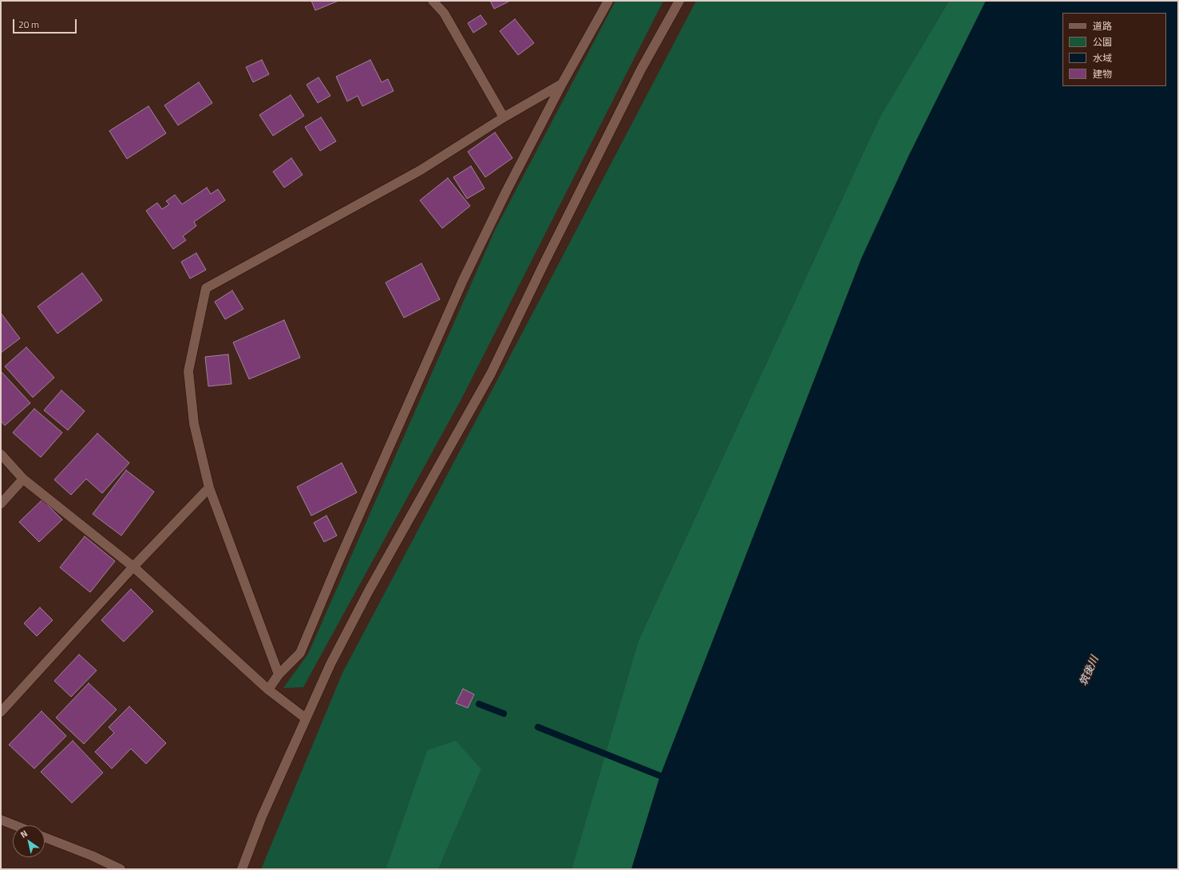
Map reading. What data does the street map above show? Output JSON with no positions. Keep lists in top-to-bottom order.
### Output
{
  "water": ["筑後川"],
  "legend": [
    "道路",
    "公園",
    "水域",
    "建物"
  ],
  "scale_bar": "20 m",
  "north": "top left"
}
